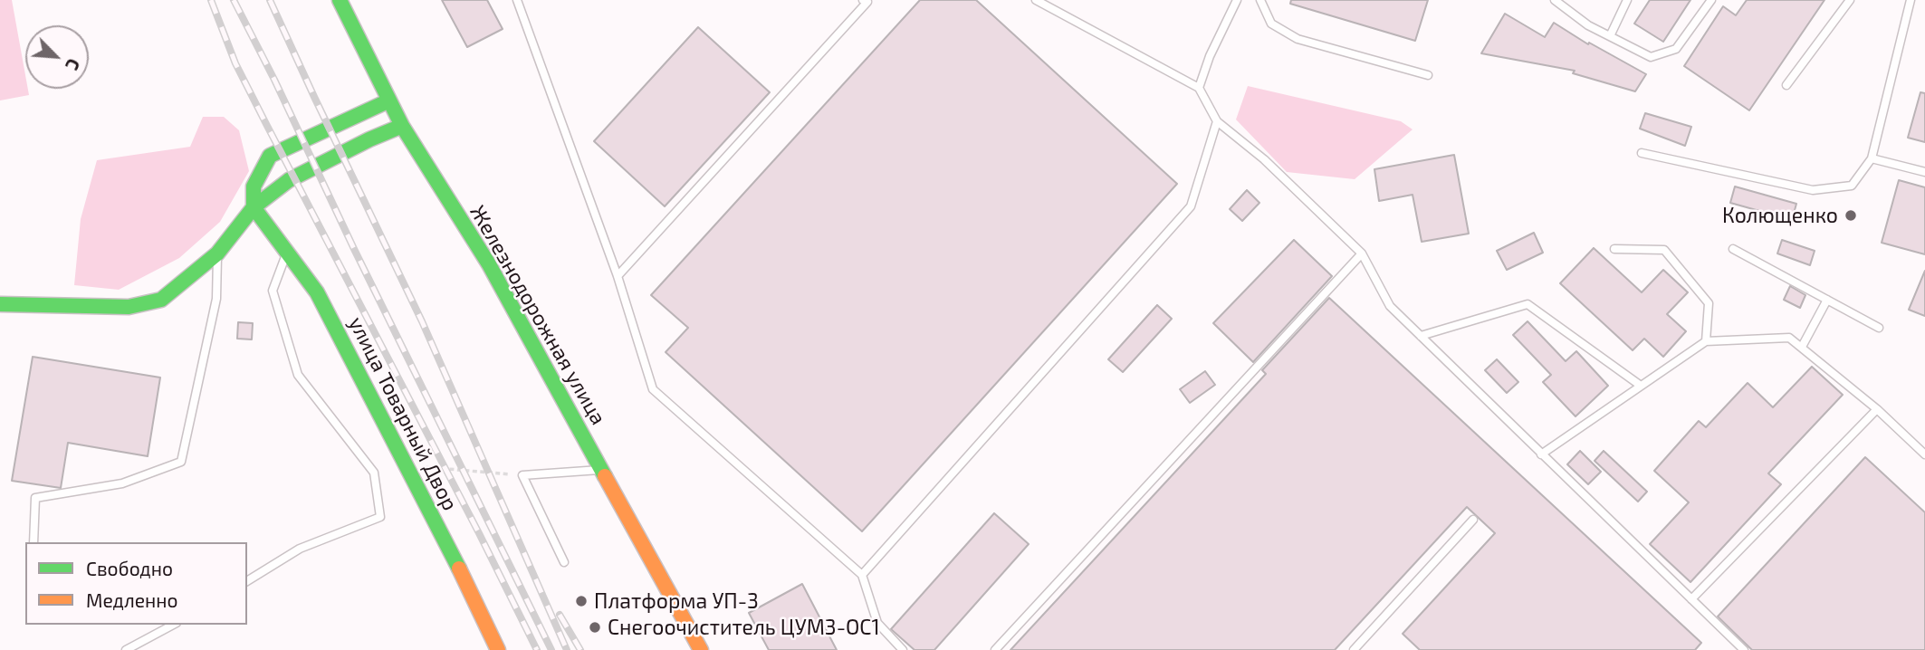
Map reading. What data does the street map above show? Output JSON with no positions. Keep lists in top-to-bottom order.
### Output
{
  "streets": {
    "street": ["Железнодорожная улица", "улица Товарный Двор"]
  },
  "places": ["Колющенко", "Платформа УП-3", "Снегоочиститель ЦУМ3-ОС1"],
  "legend": ["Свободно", "Медленно"],
  "north": "bottom right"
}
